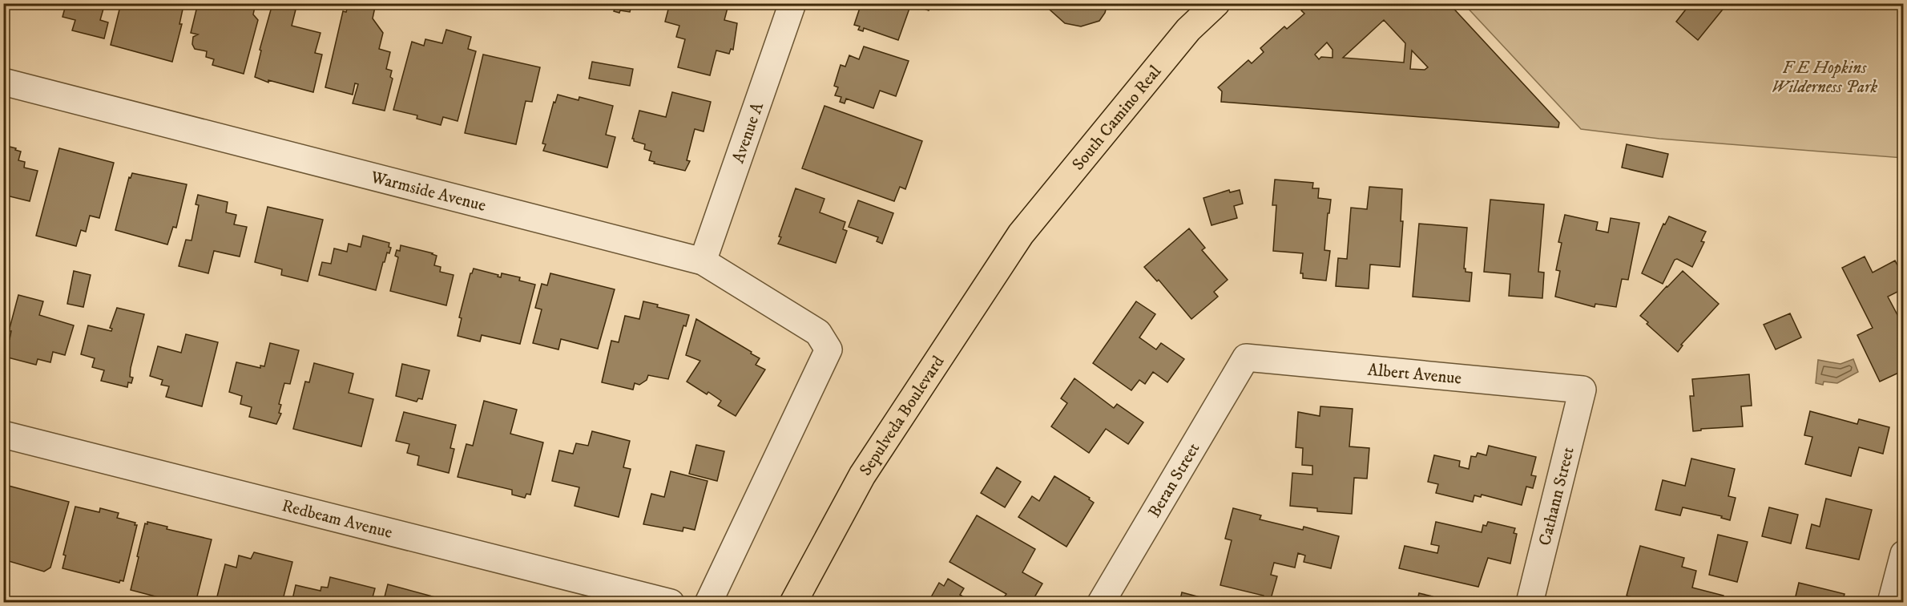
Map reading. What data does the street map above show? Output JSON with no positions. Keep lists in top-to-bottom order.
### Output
{
  "streets": {
    "main road": ["South Camino Real", "Sepulveda Boulevard"],
    "street": [
      "Avenue A",
      "Warmside Avenue",
      "Albert Avenue",
      "Beran Street",
      "Cathann Street",
      "Redbeam Avenue"
    ]
  },
  "crossings": [
    ["South Camino Real", "Sepulveda Boulevard"],
    ["Avenue A", "Warmside Avenue"],
    ["Albert Avenue", "Beran Street"],
    ["Albert Avenue", "Cathann Street"]
  ],
  "parks": ["F E Hopkins Wilderness Park"]
}
